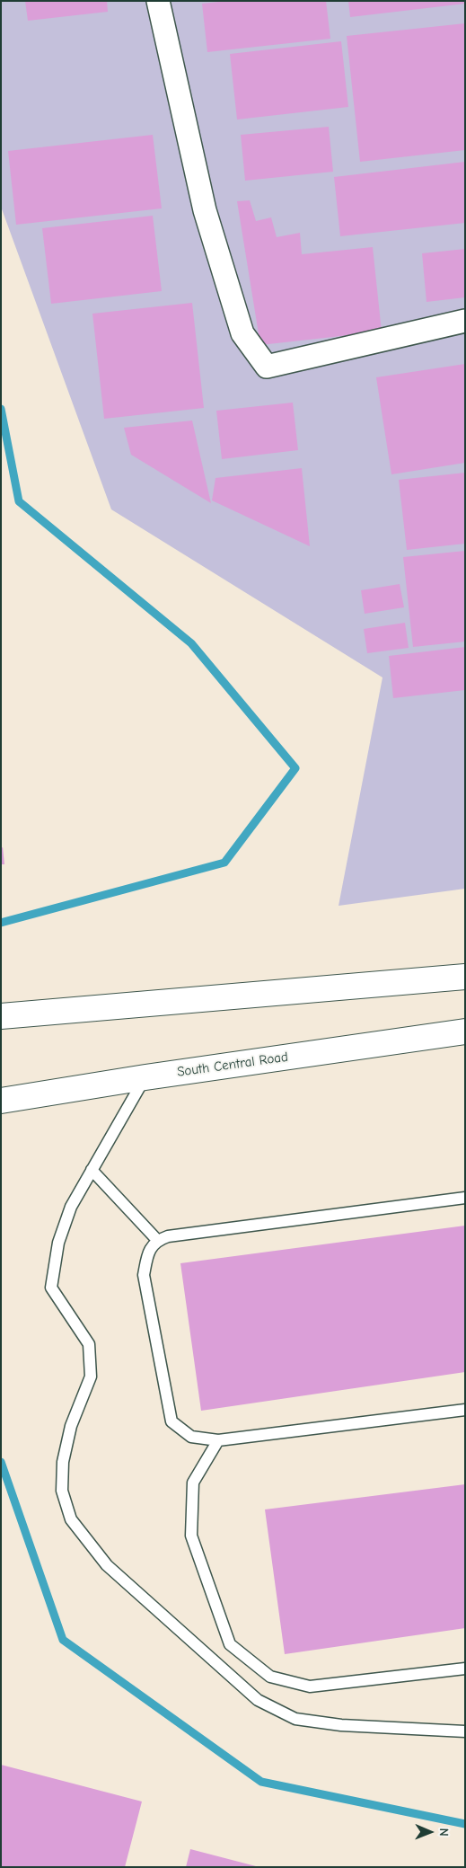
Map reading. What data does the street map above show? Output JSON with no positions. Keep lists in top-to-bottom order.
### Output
{
  "streets": {
    "main road": ["South Central Road"]
  },
  "north": "right"
}
